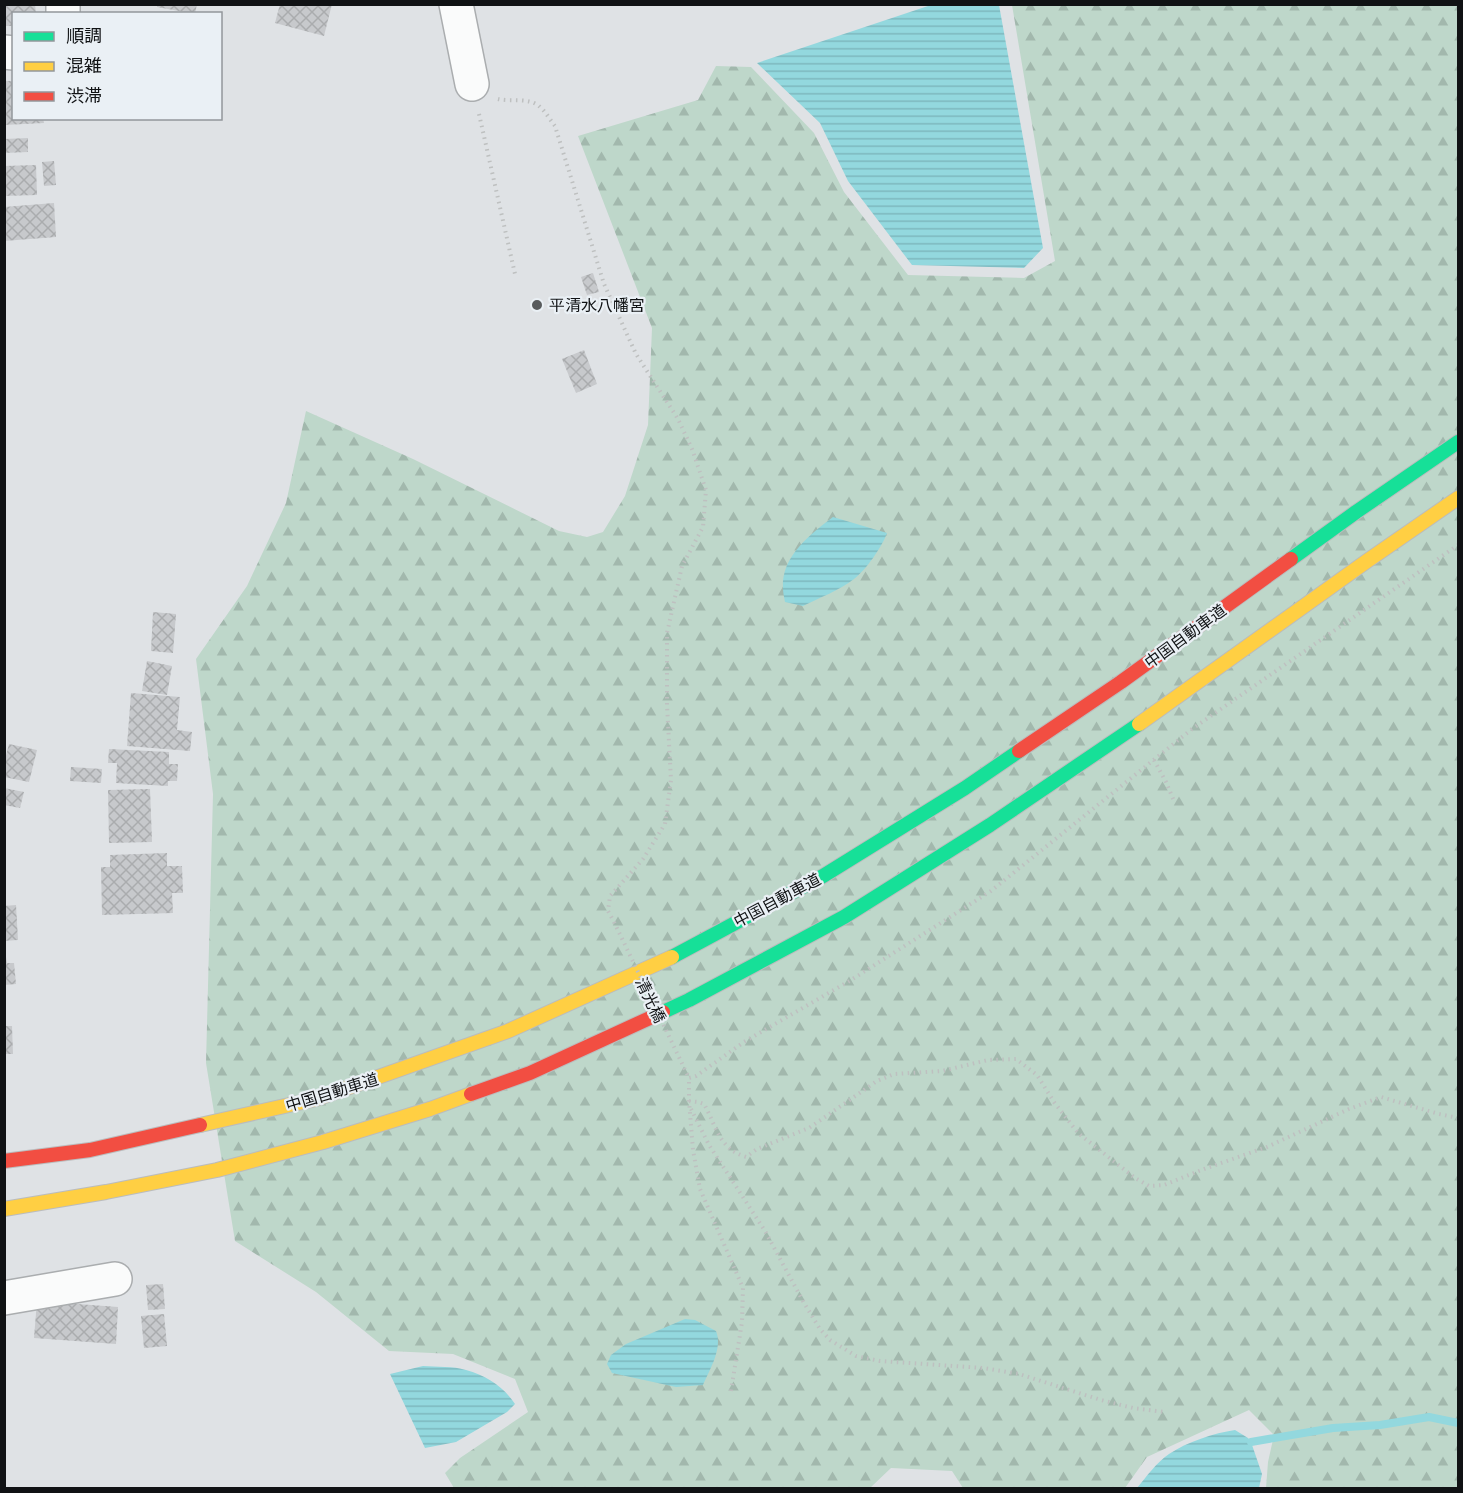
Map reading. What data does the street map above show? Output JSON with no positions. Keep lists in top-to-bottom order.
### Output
{
  "streets": {
    "highway": ["中国自動車道"],
    "path": ["清光橋"]
  },
  "places": ["平清水八幡宮"],
  "legend": ["順調", "混雑", "渋滞"]
}
